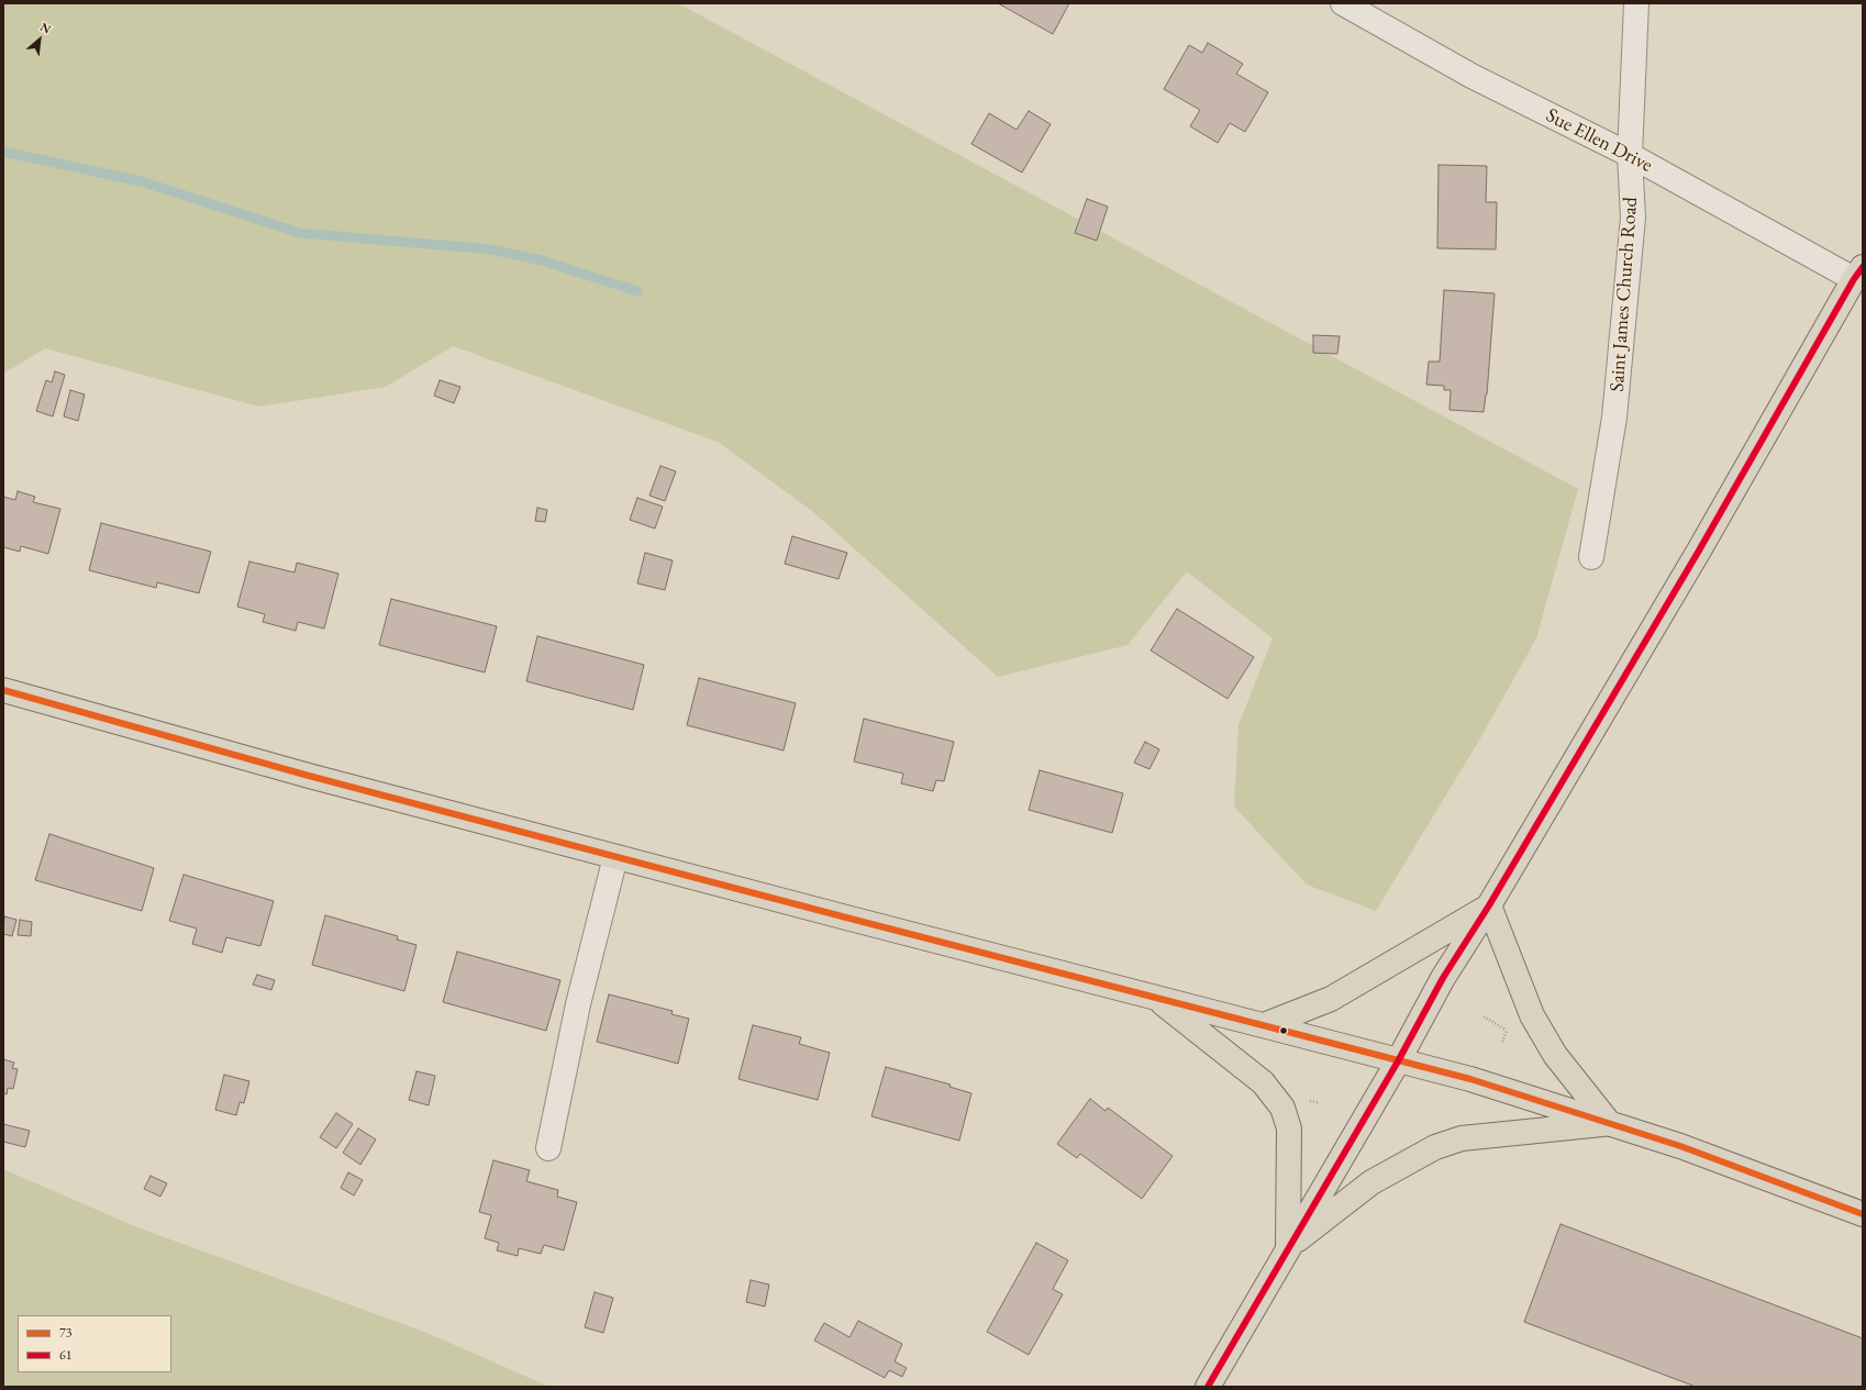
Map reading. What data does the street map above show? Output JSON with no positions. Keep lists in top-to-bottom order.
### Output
{
  "streets": {
    "street": ["Sue Ellen Drive", "Saint James Church Road"]
  },
  "crossings": [
    ["Sue Ellen Drive", "Saint James Church Road"]
  ],
  "lines": ["transit line 61", "transit line 73"],
  "legend": ["73", "61"],
  "north": "top right"
}
